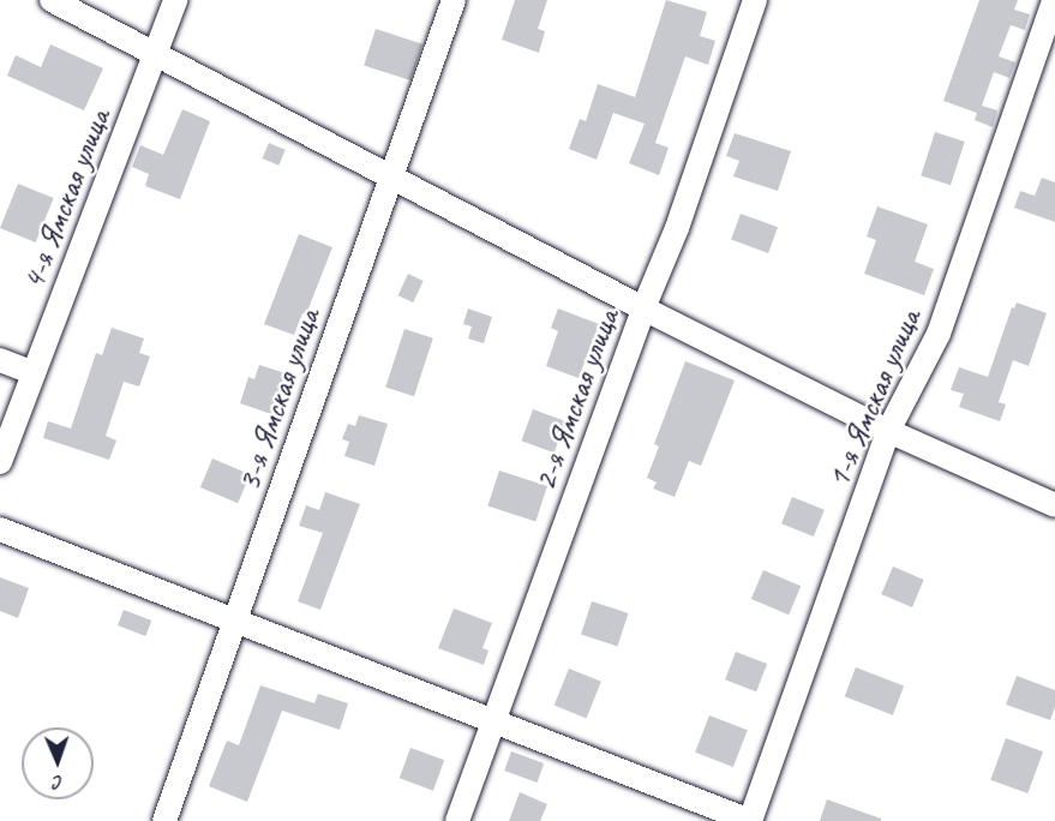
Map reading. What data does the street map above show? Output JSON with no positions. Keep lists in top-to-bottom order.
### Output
{
  "streets": {
    "street": [
      "4-я Ямская улица",
      "1-я Ямская улица",
      "3-я Ямская улица",
      "2-я Ямская улица"
    ]
  },
  "north": "bottom"
}
